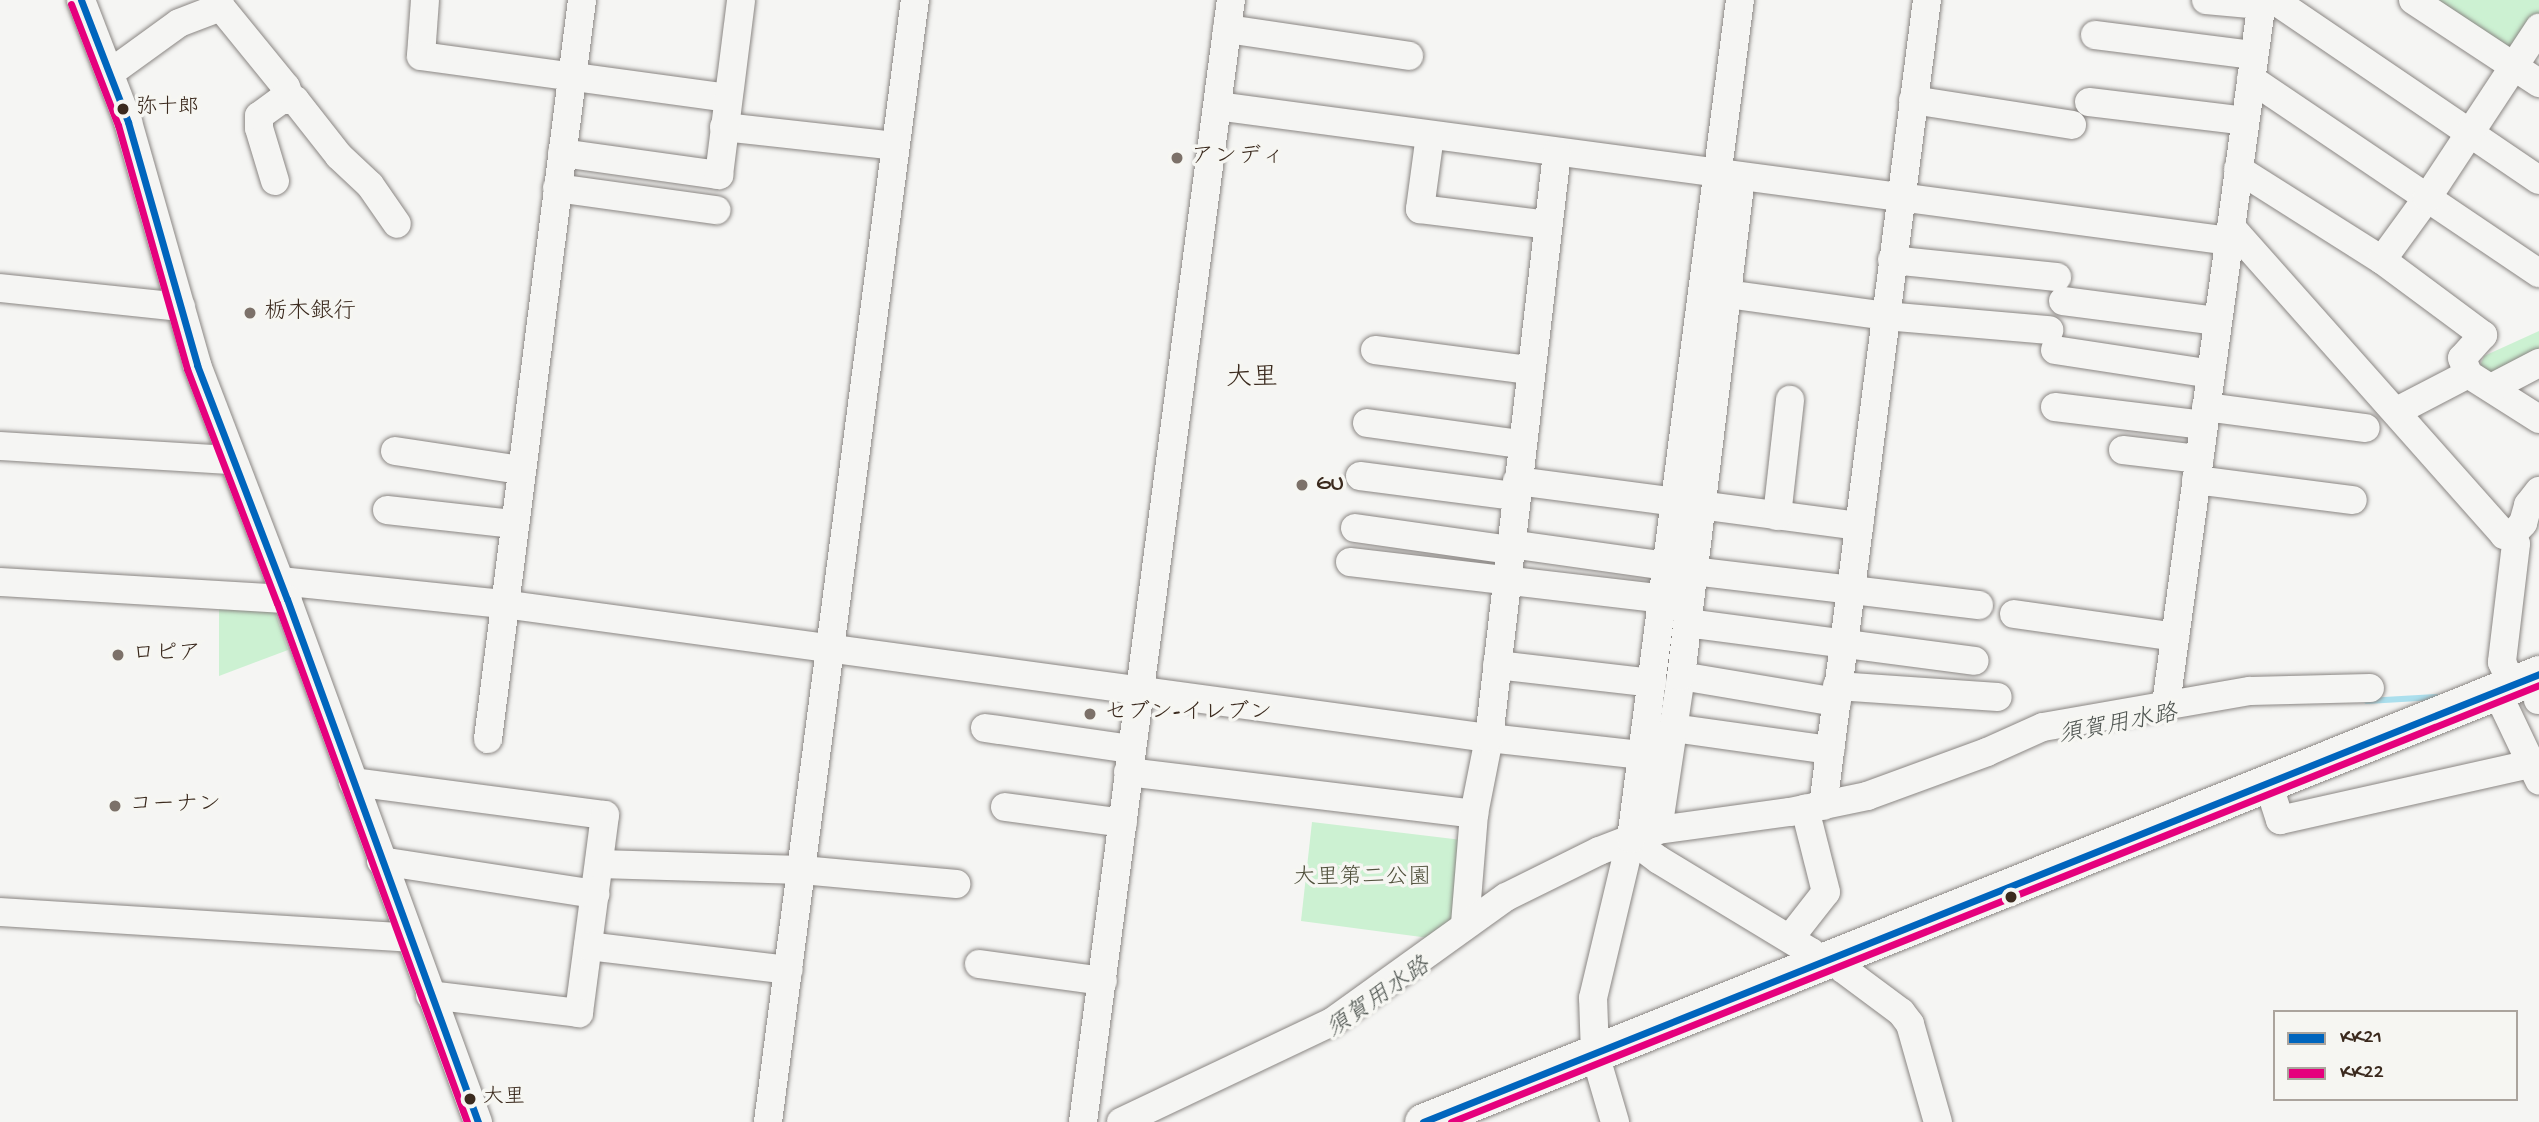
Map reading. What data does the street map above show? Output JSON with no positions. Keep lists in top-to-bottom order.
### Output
{
  "districts": ["大里"],
  "water": ["須賀用水路"],
  "parks": ["大里第二公園"],
  "places": [
    "弥十郎",
    "アンディ",
    "栃木銀行",
    "GU",
    "ロピア",
    "セブン-イレブン",
    "コーナン",
    "大里"
  ],
  "lines": ["transit line KK21", "transit line KK22"],
  "legend": ["KK21", "KK22"]
}
